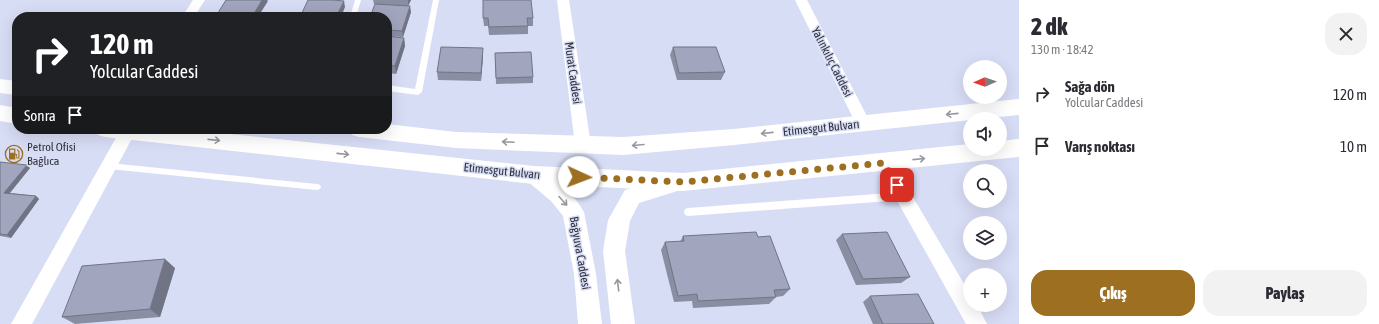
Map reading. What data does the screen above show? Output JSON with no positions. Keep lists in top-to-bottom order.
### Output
{
  "streets": {
    "main road": ["Etimesgut Bulvarı"],
    "street": ["Yalınkılıç Caddesi", "Murat Caddesi", "Bağyuva Caddesi"]
  },
  "crossings": [
    ["Yalınkılıç Caddesi", "Etimesgut Bulvarı"],
    ["Murat Caddesi", "Etimesgut Bulvarı"],
    ["Etimesgut Bulvarı", "Bağyuva Caddesi"]
  ],
  "one_way": ["Bağyuva Caddesi"],
  "places": {
    "fuel station": ["Petrol Ofisi Bağlıca"]
  },
  "north": "left",
  "page": {
    "heading": ["2 dk", "130 m · 18:42"],
    "turn": ["120 m", "Yolcular Caddesi"],
    "map_buttons": "+",
    "list": [
      {
        "name": "Sağa dön",
        "note": "Yolcular Caddesi",
        "value": "120 m"
      },
      {
        "name": "Varış noktası",
        "value": "10 m"
      }
    ],
    "then": "Sonra",
    "buttons": ["Çıkış", "Paylaş"]
  }
}
